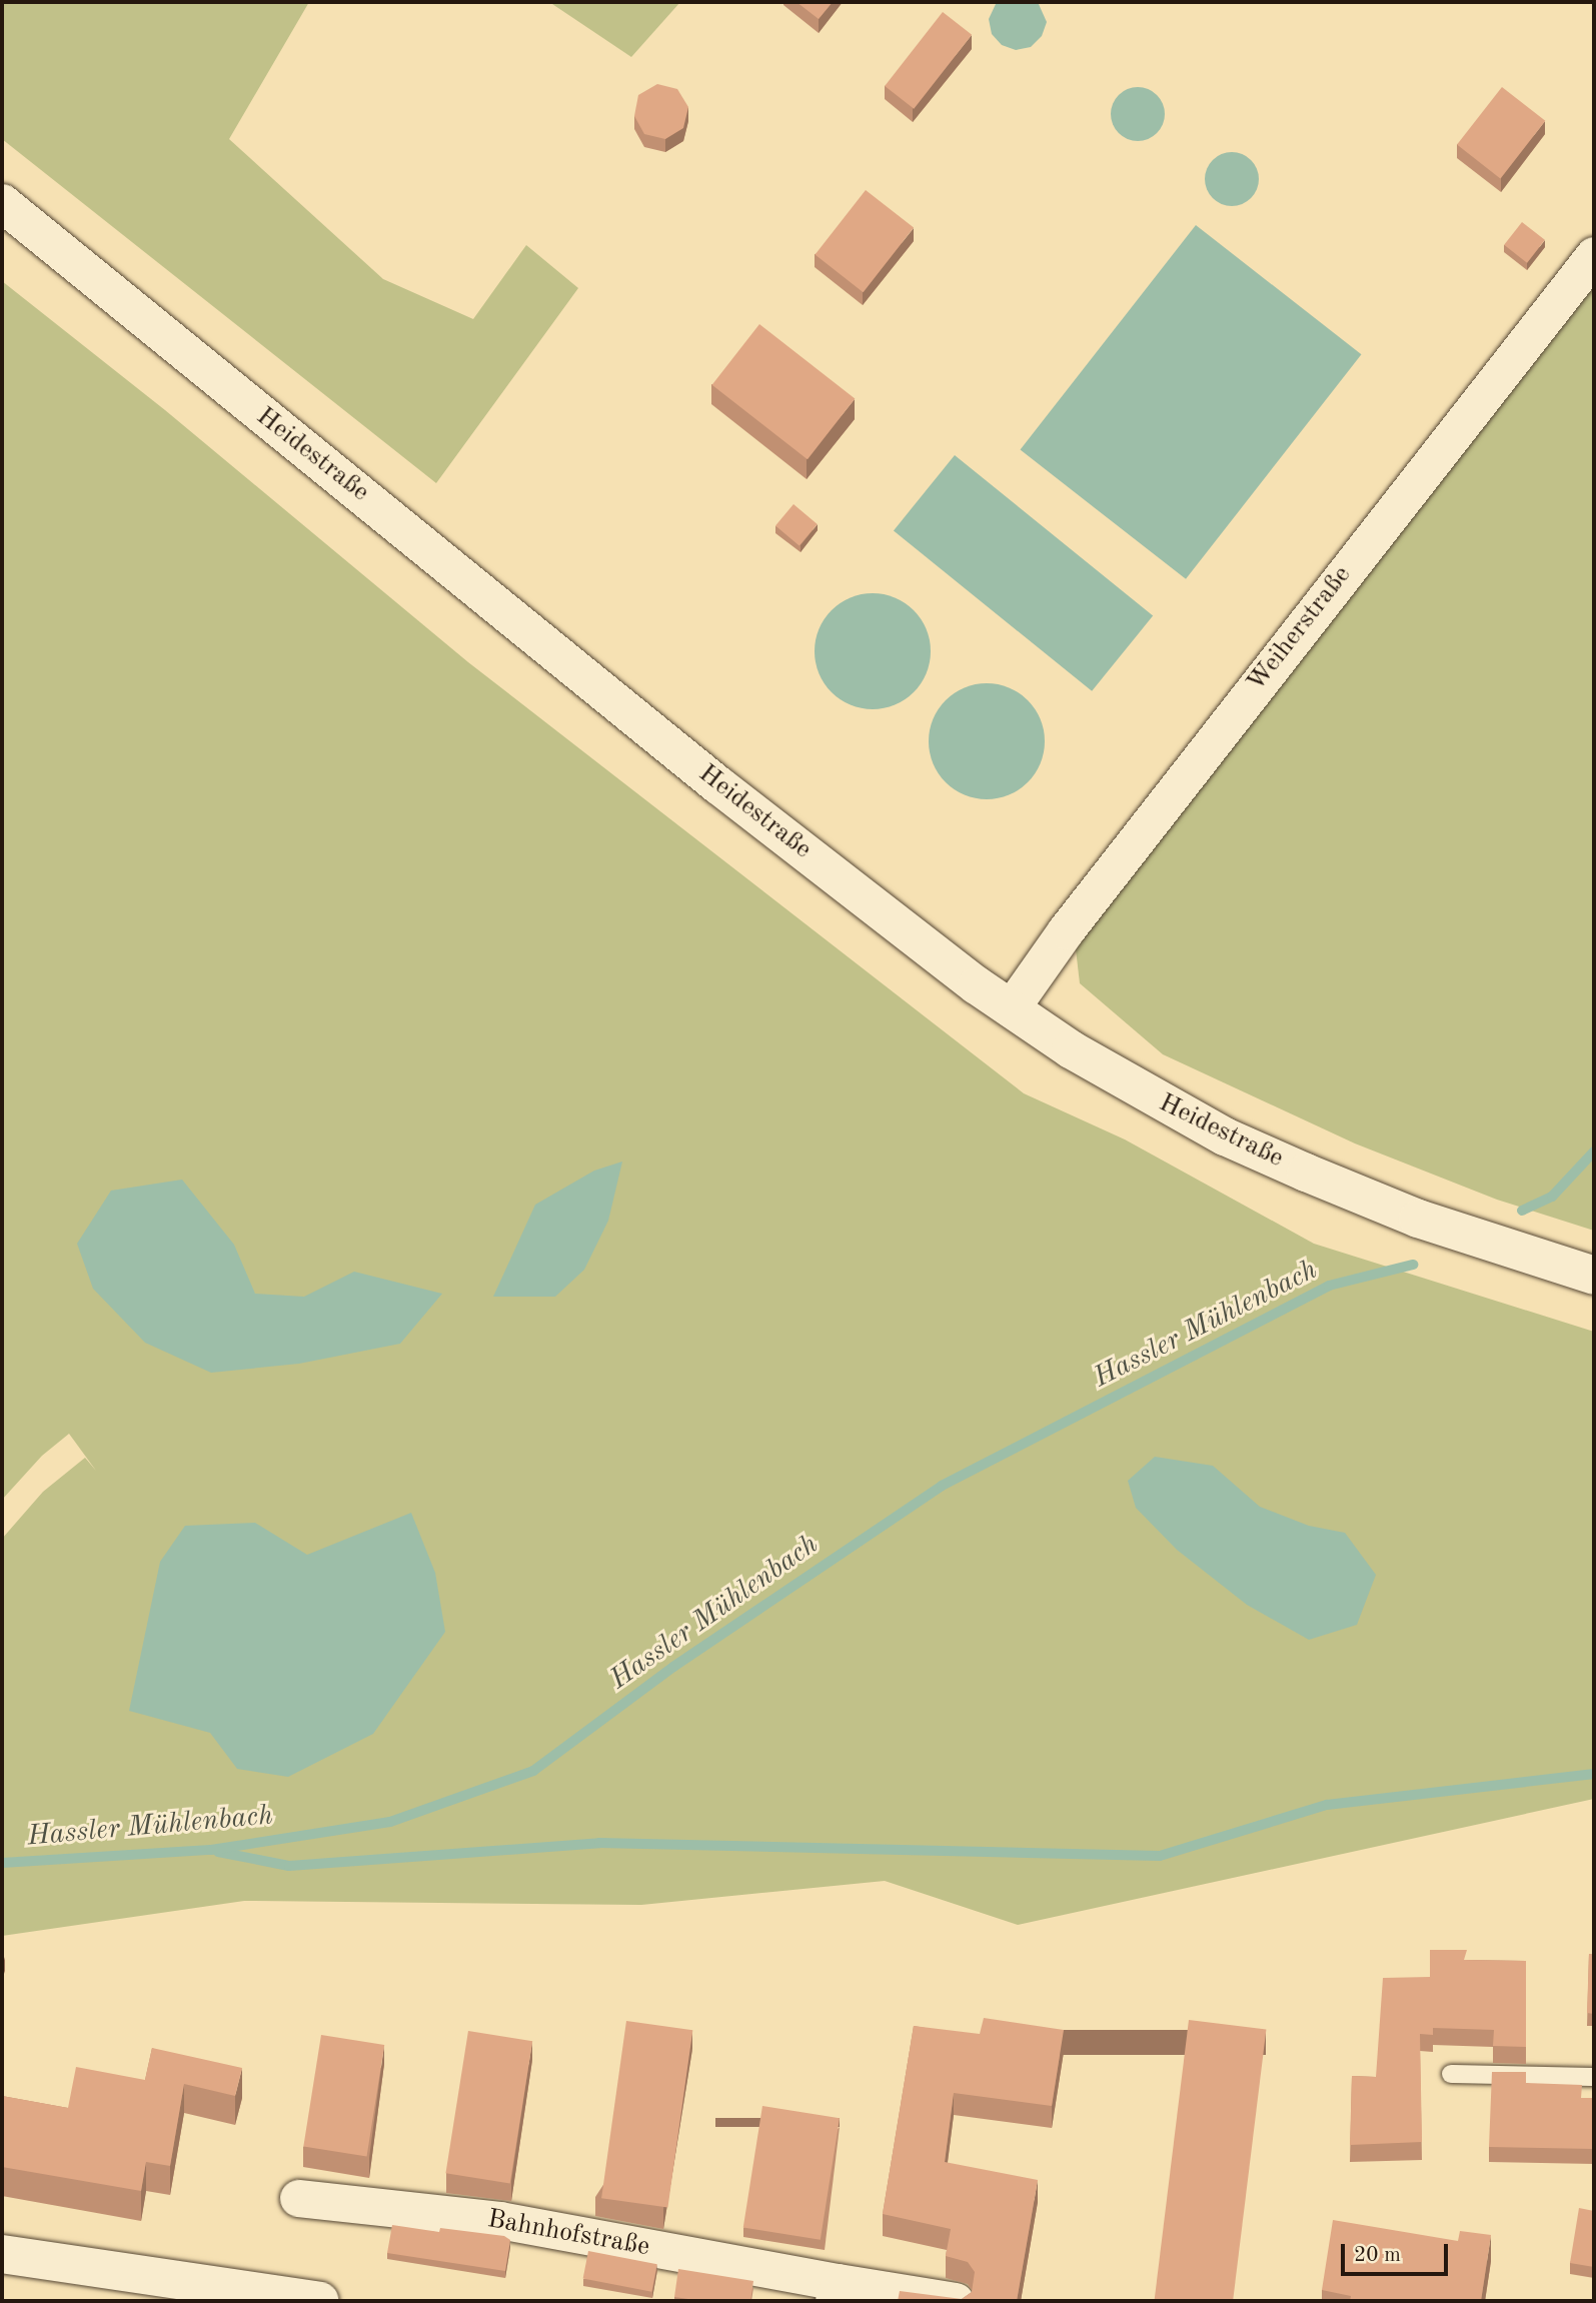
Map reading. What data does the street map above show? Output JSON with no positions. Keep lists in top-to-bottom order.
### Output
{
  "streets": {
    "main road": ["Heidestraße"],
    "street": ["Weiherstraße", "Bahnhofstraße"]
  },
  "crossings": [
    ["Heidestraße", "Weiherstraße"]
  ],
  "water": ["Hassler Mühlenbach"],
  "scale_bar": "20 m"
}
